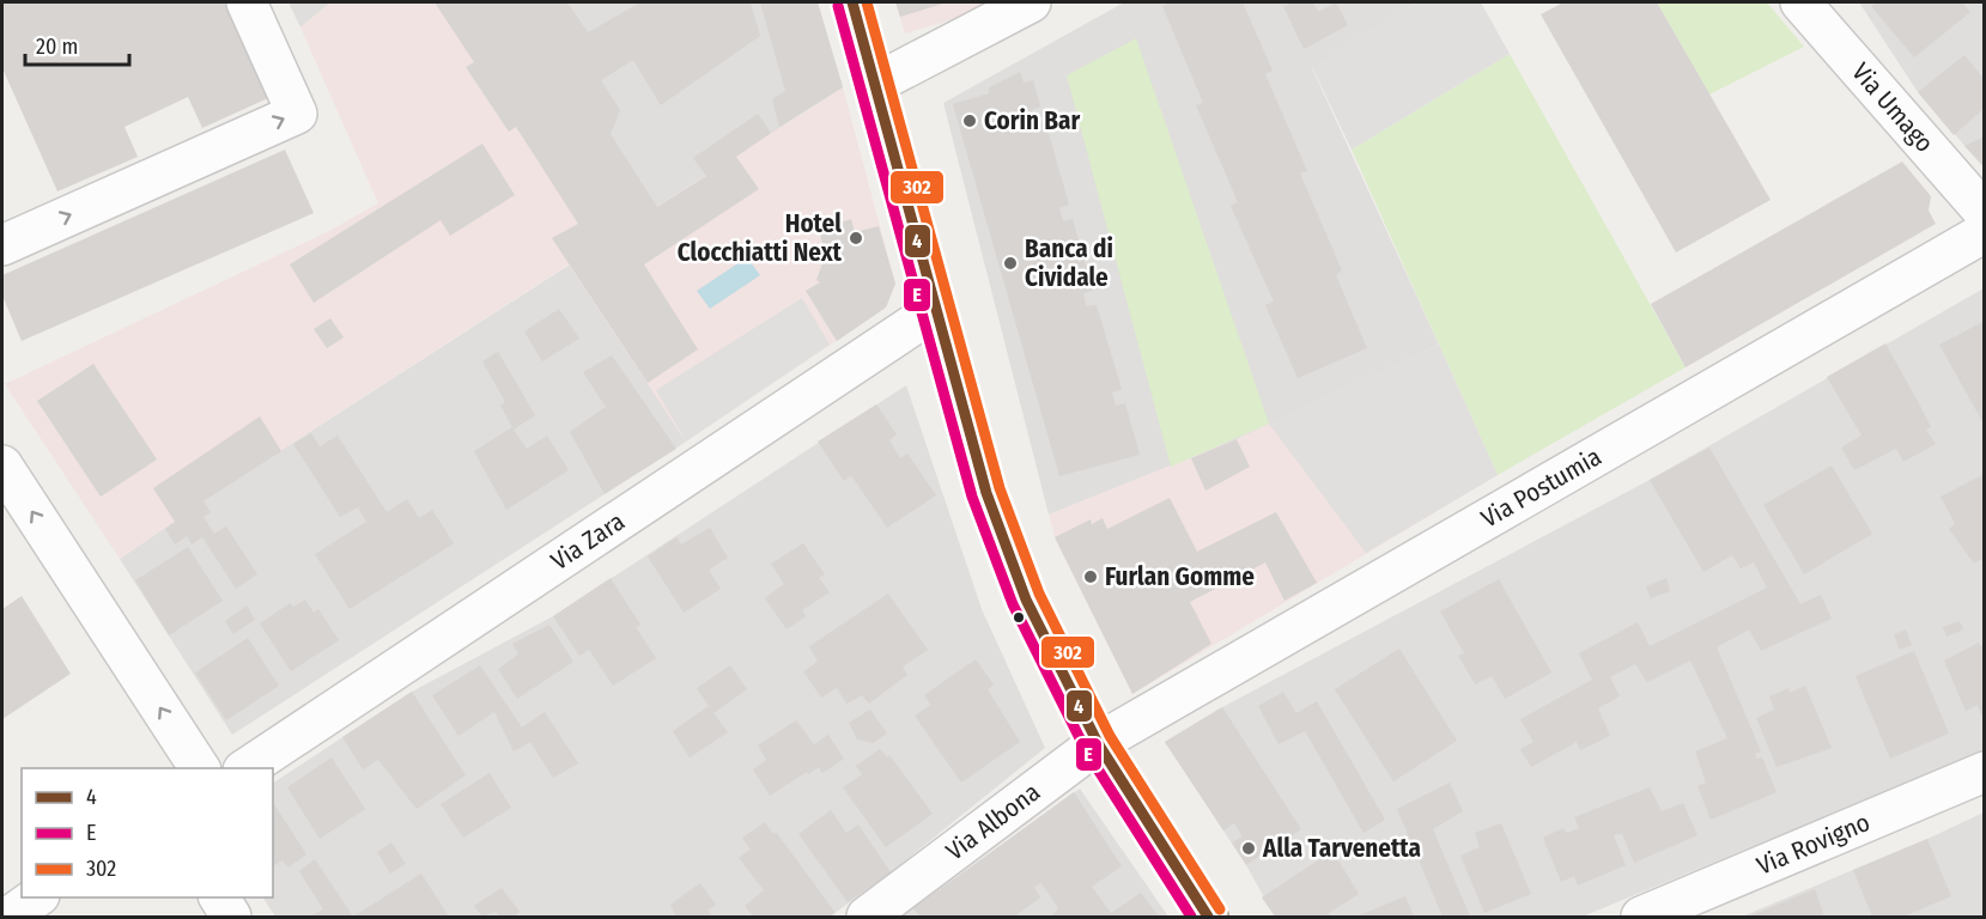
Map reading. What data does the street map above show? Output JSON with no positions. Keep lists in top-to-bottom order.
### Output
{
  "streets": {
    "street": [
      "Via Umago",
      "Via Postumia",
      "Via Zara",
      "Via Albona",
      "Via Rovigno"
    ]
  },
  "crossings": [
    ["Via Postumia", "Via Albona"]
  ],
  "places": [
    "Corin Bar",
    "Hotel Clocchiatti Next",
    "Banca di Cividale",
    "Furlan Gomme",
    "Alla Tarvenetta"
  ],
  "lines": ["transit line 4", "transit line 302", "transit line E"],
  "legend": ["4", "E", "302"],
  "scale_bar": "20 m"
}
